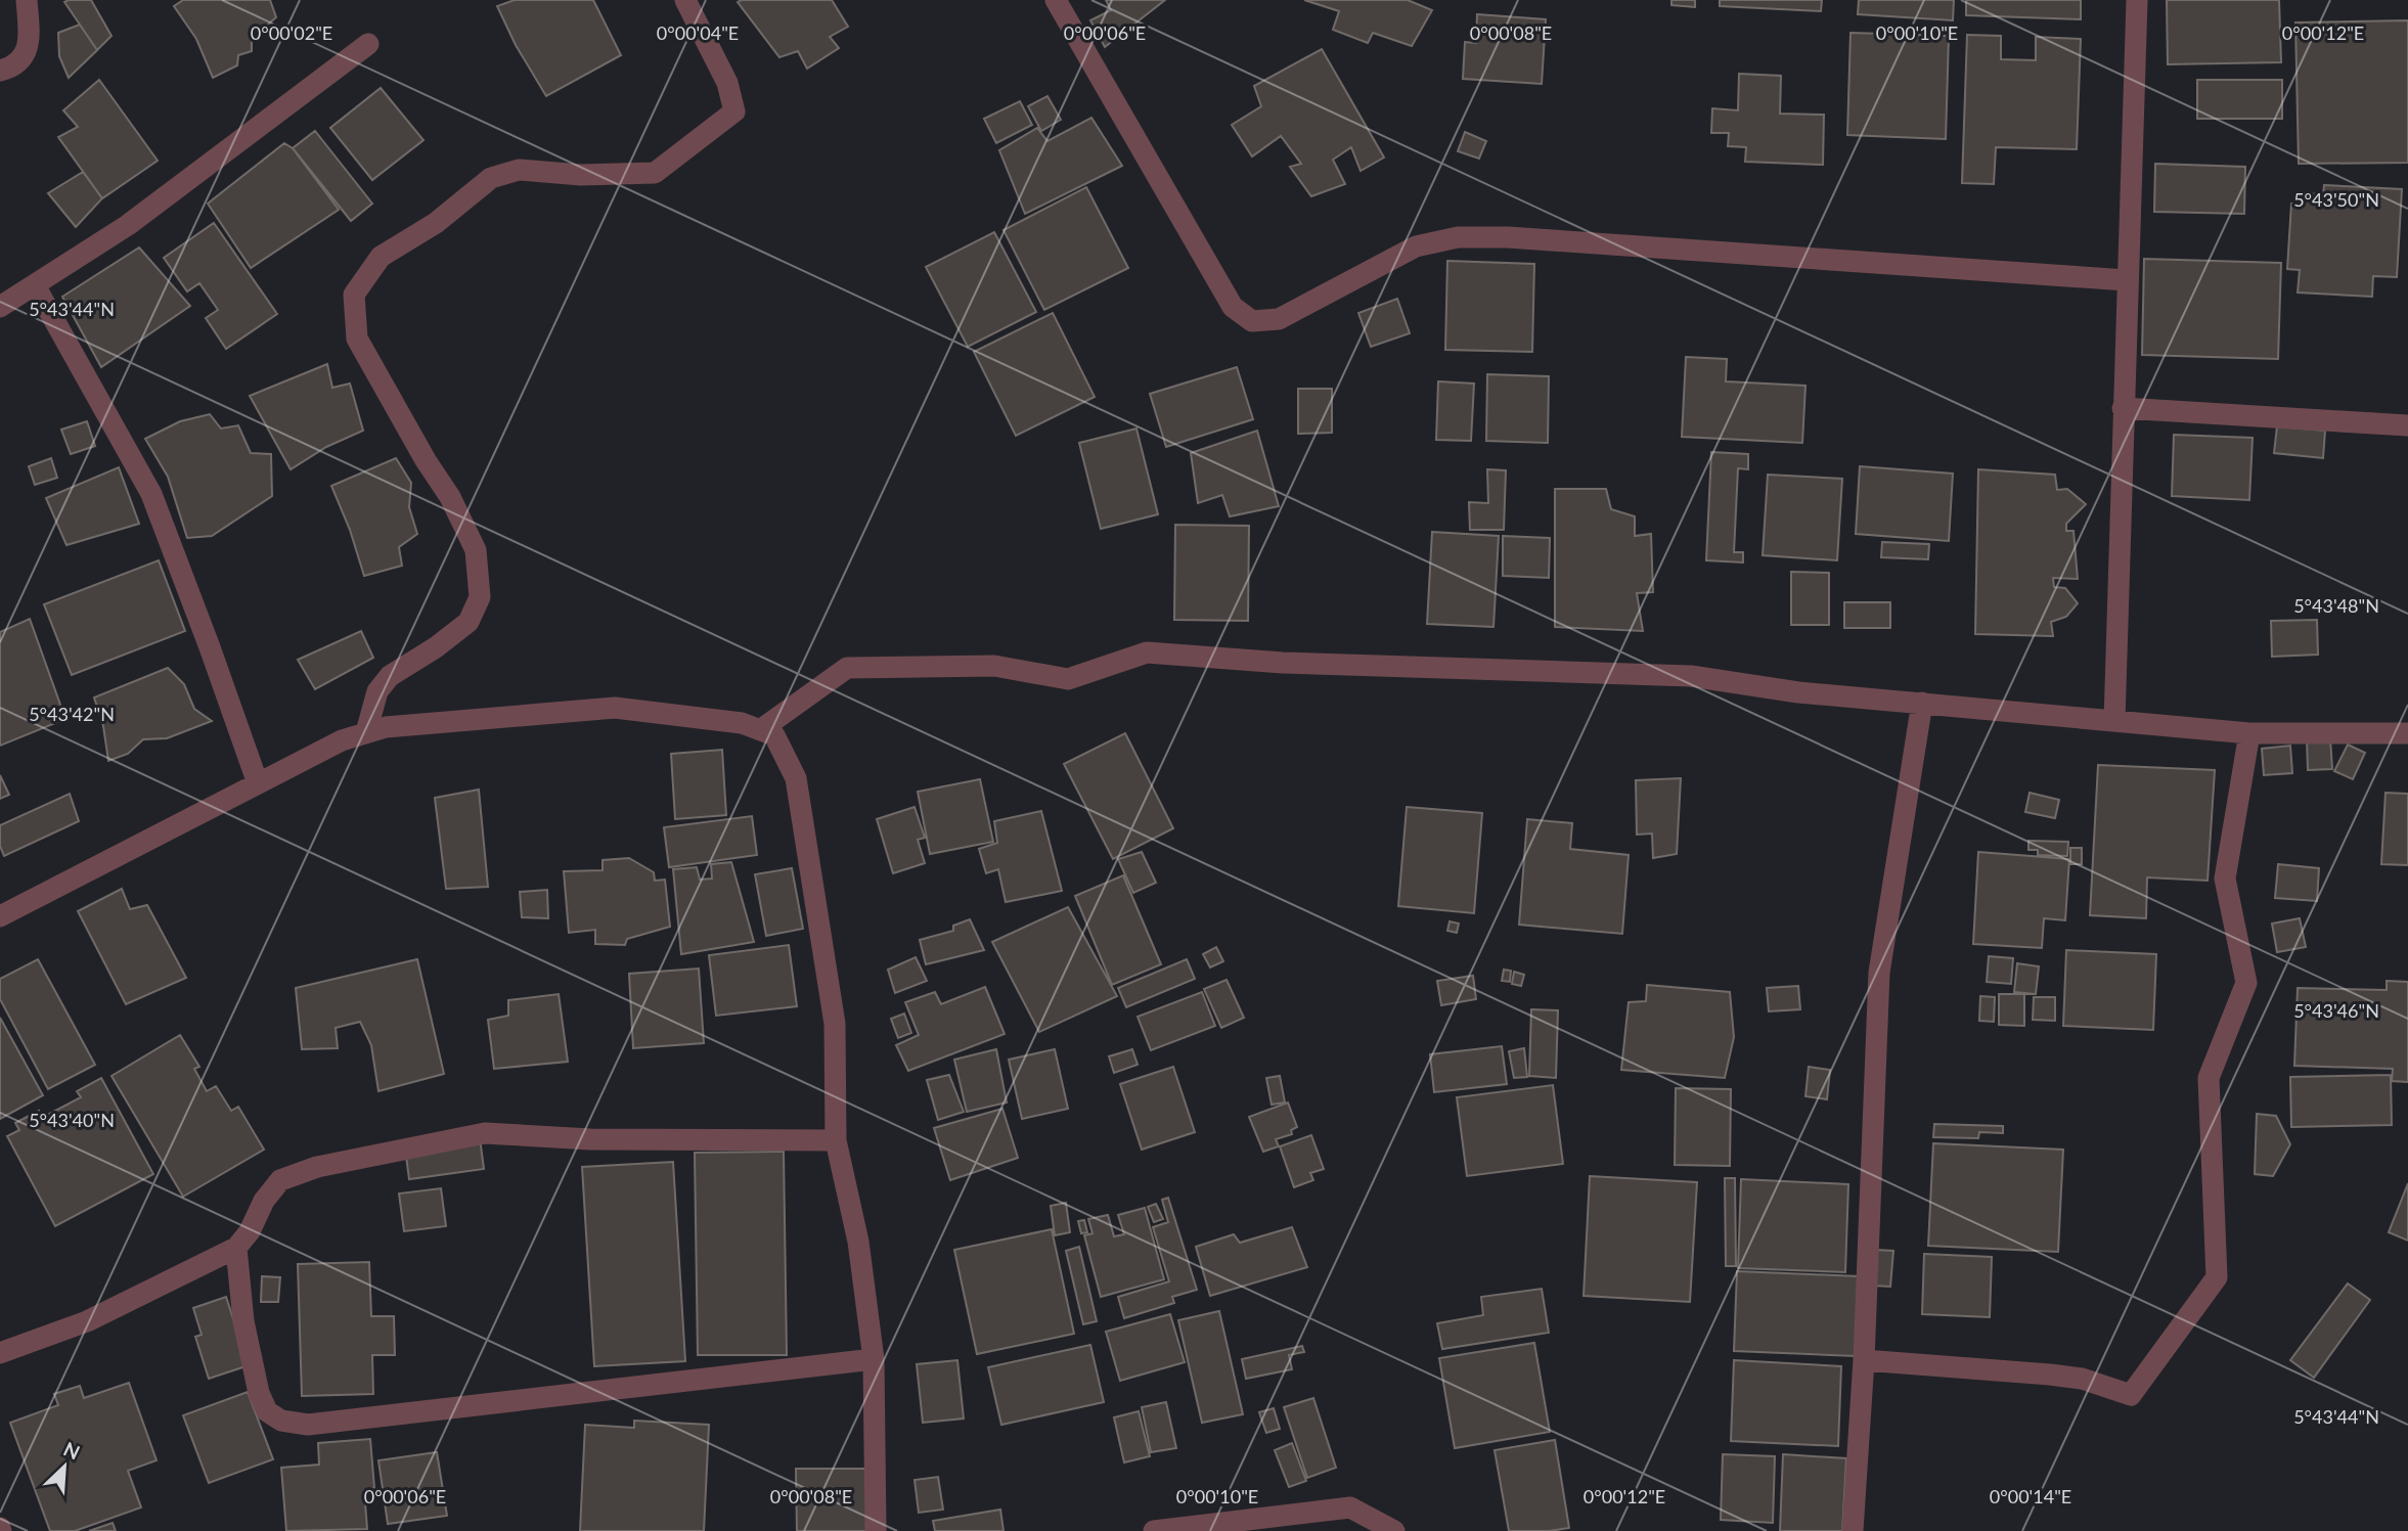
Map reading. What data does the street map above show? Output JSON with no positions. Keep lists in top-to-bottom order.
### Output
{
  "north": "top right",
  "coordinates": [
    "0°00'02\"E",
    "0°00'04\"E",
    "0°00'06\"E",
    "0°00'08\"E",
    "0°00'10\"E",
    "0°00'12\"E",
    "5°43'50\"N",
    "5°43'44\"N",
    "5°43'48\"N",
    "5°43'42\"N",
    "5°43'46\"N",
    "5°43'40\"N",
    "0°00'14\"E"
  ]
}
